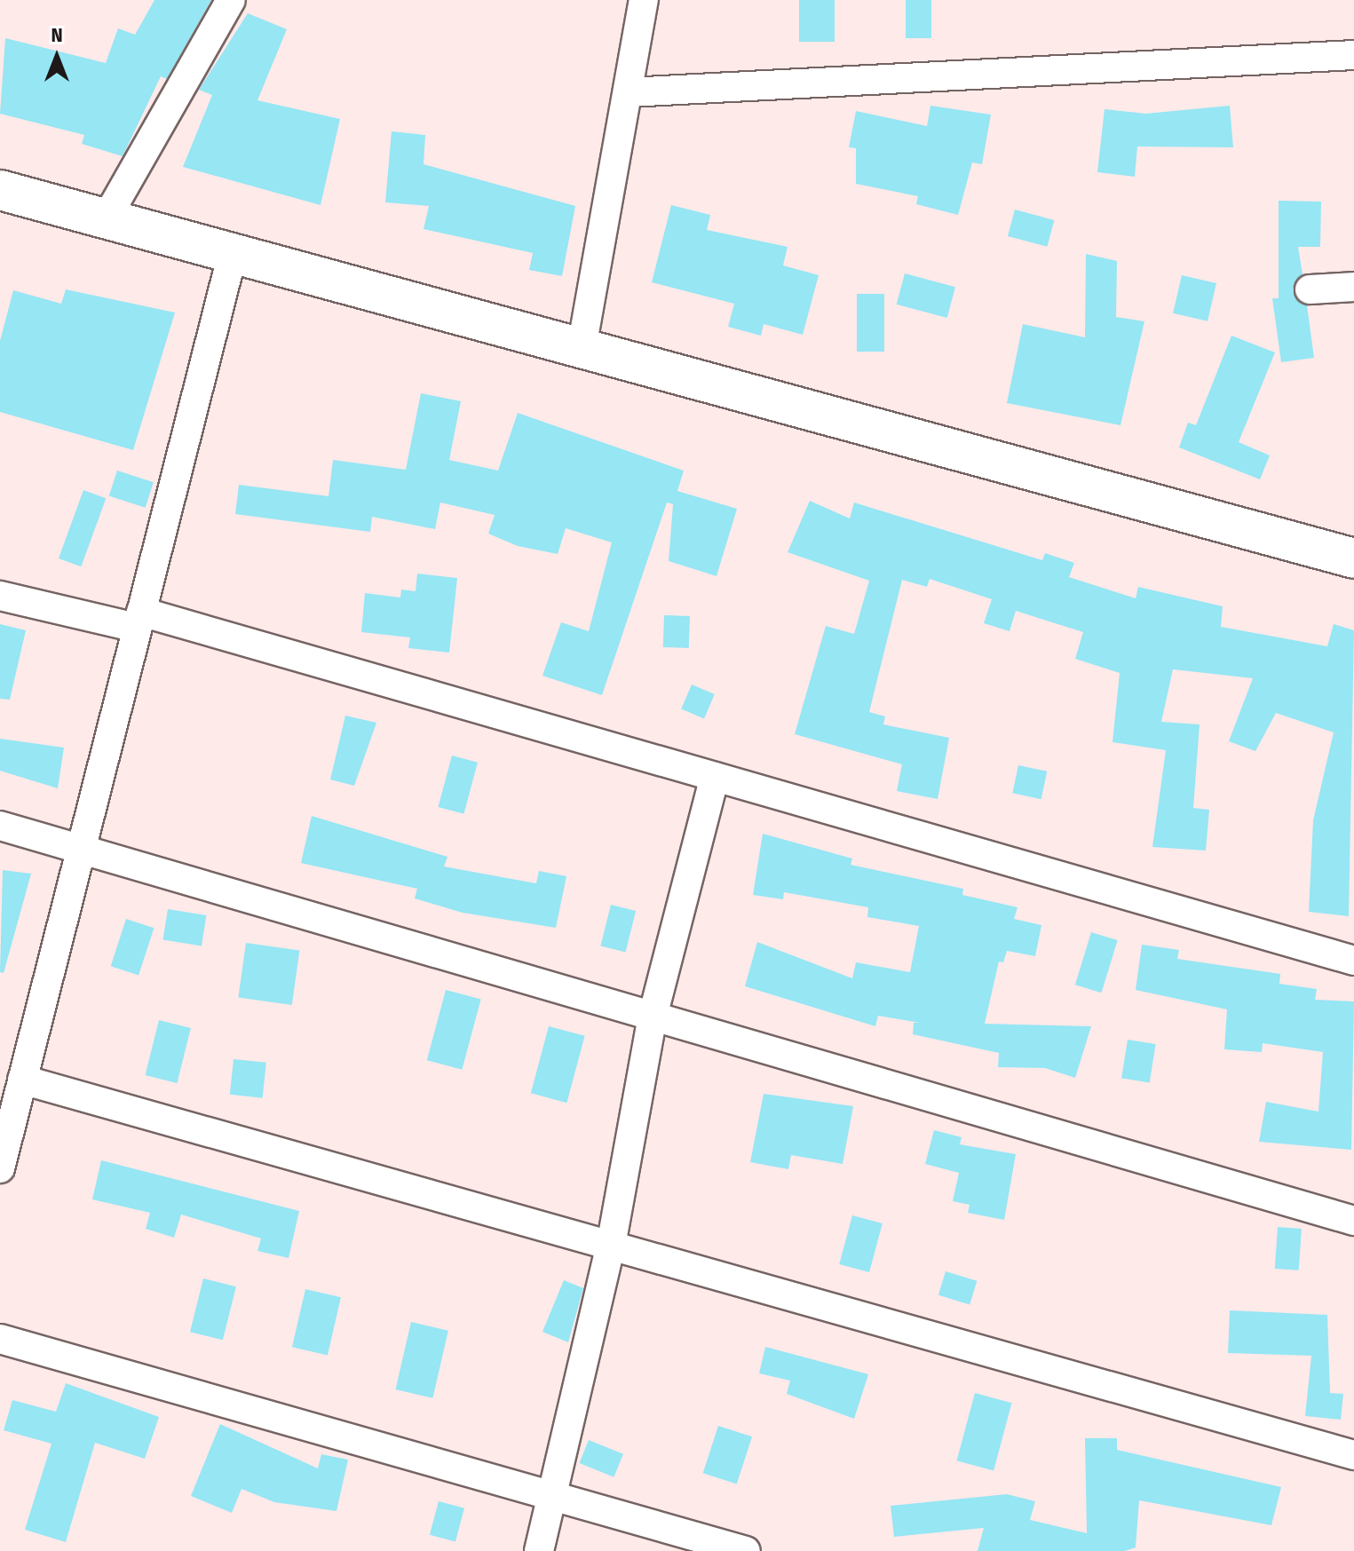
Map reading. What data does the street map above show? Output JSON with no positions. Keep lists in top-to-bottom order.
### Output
{
  "north": "top"
}
